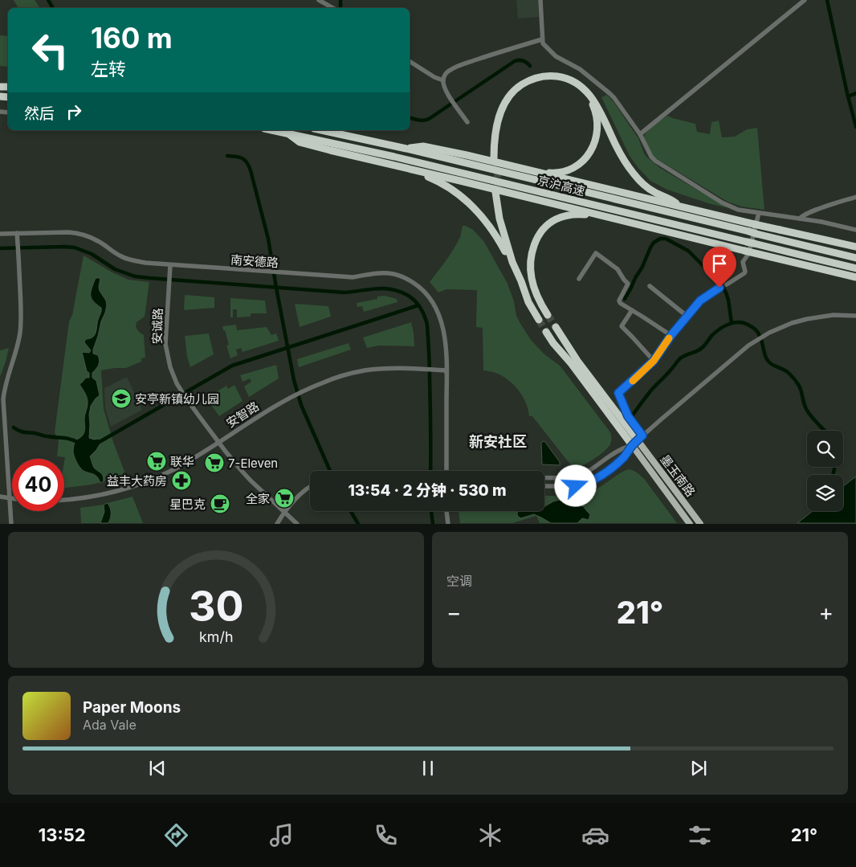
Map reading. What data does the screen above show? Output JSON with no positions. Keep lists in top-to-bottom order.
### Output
{
  "streets": {
    "highway": ["京沪高速"],
    "main road": ["墨玉南路"],
    "street": ["南安德路", "安诚路", "安智路"]
  },
  "crossings": [
    ["南安德路", "安诚路"],
    ["南安德路", "安智路"],
    ["安诚路", "安智路"]
  ],
  "districts": ["新安社区"],
  "places": {
    "school or university": ["安亭新镇幼儿园"],
    "supermarket": ["联华", "7-Eleven", "全家"],
    "pharmacy": ["益丰大药房"],
    "cafe": ["星巴克"]
  },
  "page": {
    "turn": ["160 m", "左转"],
    "then": "然后",
    "limit": "40",
    "trip": "13:54 · 2 分钟 · 530 m",
    "tile": "空调",
    "heat": ["−", "21°", "+"],
    "song": ["Paper Moons", "Ada Vale"],
    "tabs": ["13:52", "21°"],
    "gauge": ["30", "km/h"]
  }
}
